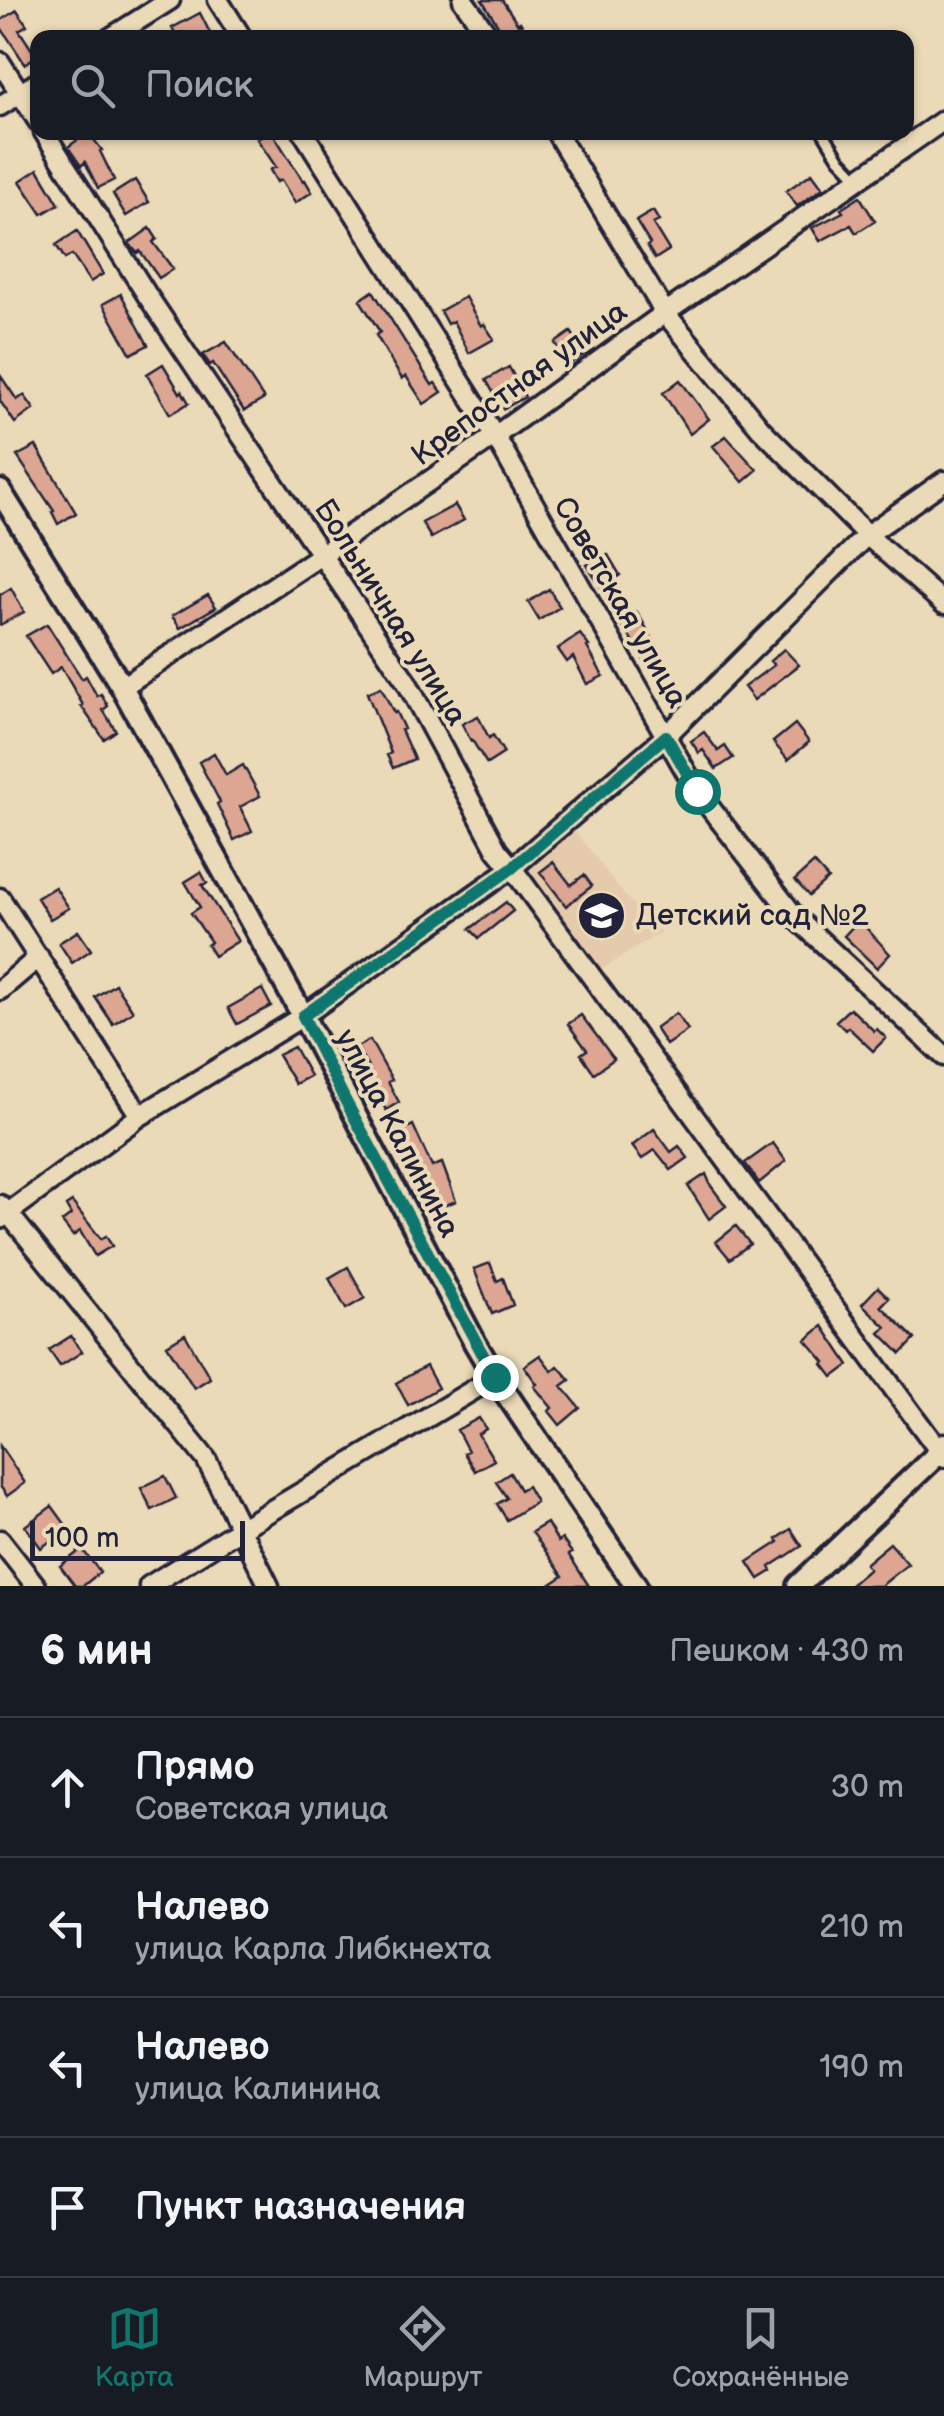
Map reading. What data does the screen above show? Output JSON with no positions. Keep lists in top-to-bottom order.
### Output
{
  "streets": {
    "street": [
      "Крепостная улица",
      "Советская улица",
      "Больничная улица",
      "улица Калинина"
    ]
  },
  "crossings": [
    ["Крепостная улица", "Советская улица"],
    ["Крепостная улица", "Больничная улица"],
    ["Крепостная улица", "улица Калинина"]
  ],
  "places": {
    "school or university": ["Детский сад №2"]
  },
  "scale_bar": "100 m",
  "page": {
    "search": "Поиск",
    "scale": "100 m",
    "heading": ["6 мин", "Пешком · 430 m"],
    "list": [
      ["Прямо", "Советская улица", "30 m"],
      ["Налево", "улица Карла Либкнехта", "210 m"],
      ["Налево", "улица Калинина", "190 m"],
      "Пункт назначения"
    ],
    "nav": ["Карта", "Маршрут", "Сохранённые"]
  }
}
